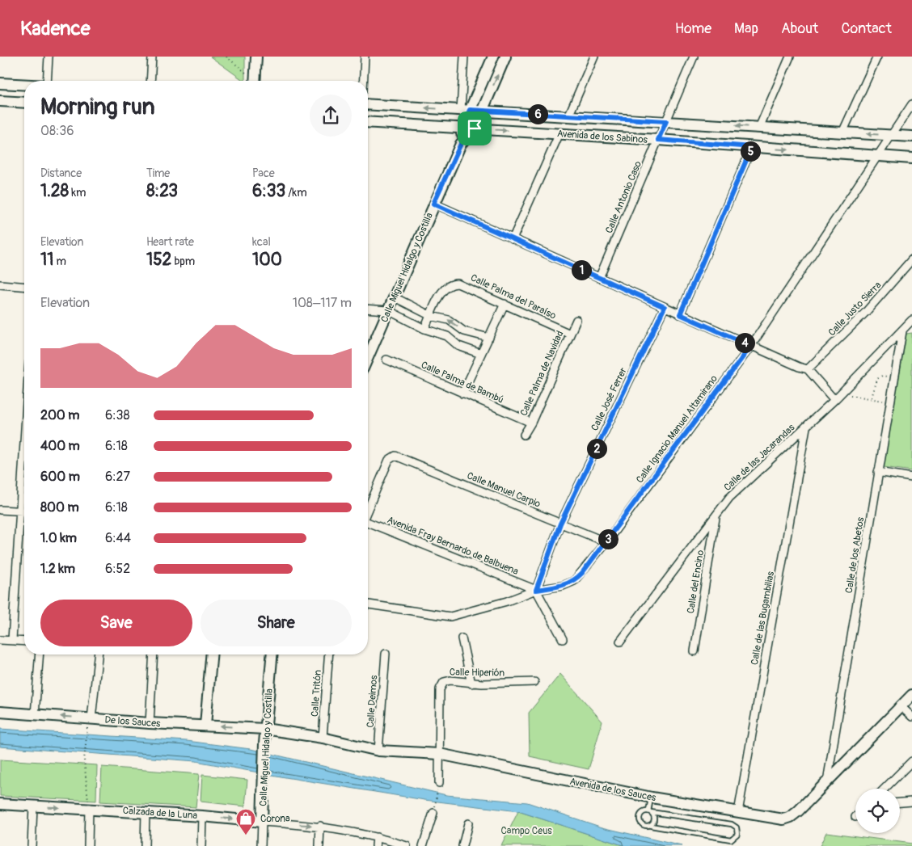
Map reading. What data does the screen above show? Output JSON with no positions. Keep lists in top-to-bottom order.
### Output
{
  "streets": {
    "main road": [
      "Avenida de los Sabinos",
      "Calle Miguel Hidalgo y Costilla",
      "De los Sauces",
      "Avenida de los Sauces",
      "Calzada de la Luna"
    ],
    "street": [
      "Calle Antonio Caso",
      "Calle Palma del Paraíso",
      "Calle Justo Sierra",
      "Calle Palma de Navidad",
      "Calle Palma de Bambú",
      "Calle José Ferrer",
      "Calle Ignacio Manuel Altamirano",
      "Calle de las Jacarandas",
      "Calle Manuel Carpio",
      "Avenida Fray Bernardo de Balbuena",
      "Calle de los Abetos",
      "Calle del Encino",
      "Calle de las Bugambilias",
      "Calle Hiperión",
      "Calle Tritón",
      "Calle Deimos"
    ]
  },
  "crossings": [
    ["Avenida de los Sabinos", "Calle Antonio Caso"],
    ["Avenida de los Sabinos", "Calle Miguel Hidalgo y Costilla"],
    ["Avenida de los Sabinos", "Calle Ignacio Manuel Altamirano"],
    ["Calle Miguel Hidalgo y Costilla", "De los Sauces"],
    ["Calle Miguel Hidalgo y Costilla", "Avenida de los Sauces"],
    ["Calle Miguel Hidalgo y Costilla", "Calzada de la Luna"],
    ["Calle Palma del Paraíso", "Calle Palma de Navidad"],
    ["Calle Palma de Navidad", "Calle Palma de Bambú"],
    ["Calle José Ferrer", "Calle Ignacio Manuel Altamirano"],
    ["Calle José Ferrer", "Calle Manuel Carpio"],
    ["Calle José Ferrer", "Avenida Fray Bernardo de Balbuena"],
    ["Calle Ignacio Manuel Altamirano", "Calle Manuel Carpio"],
    ["Calle Ignacio Manuel Altamirano", "Avenida Fray Bernardo de Balbuena"],
    ["Calle de las Jacarandas", "Calle de los Abetos"],
    ["Calle de las Jacarandas", "Calle del Encino"],
    ["Calle de las Jacarandas", "Calle de las Bugambilias"],
    ["Calle de los Abetos", "Avenida de los Sauces"],
    ["Calle de las Bugambilias", "Avenida de los Sauces"],
    ["Calle Hiperión", "Avenida de los Sauces"],
    ["Calle Tritón", "Avenida de los Sauces"],
    ["Calle Deimos", "Avenida de los Sauces"],
    ["De los Sauces", "Avenida de los Sauces"]
  ],
  "one_way": ["De los Sauces", "Calzada de la Luna"],
  "parks": ["Campo Ceus"],
  "places": {
    "shop": ["Corona"]
  },
  "page": {
    "header": "Kadence",
    "nav": [
      "Home",
      "Map",
      "About",
      "Contact"
    ],
    "heading": ["Morning run", "08:36"],
    "pins": [
      "6",
      "5",
      "1",
      "4",
      "2",
      "3"
    ],
    "stats": [
      ["Distance", "1.28 km"],
      ["Time", "8:23"],
      ["Pace", "6:33 /km"],
      ["Elevation", "11 m"],
      ["Heart rate", "152 bpm"],
      ["kcal", "100"]
    ],
    "chart": ["Elevation", "108–117 m"],
    "list": [
      {
        "name": "200 m",
        "note": "6:38"
      },
      {
        "name": "400 m",
        "note": "6:18"
      },
      {
        "name": "600 m",
        "note": "6:27"
      },
      {
        "name": "800 m",
        "note": "6:18"
      },
      {
        "name": "1.0 km",
        "note": "6:44"
      },
      {
        "name": "1.2 km",
        "note": "6:52"
      }
    ],
    "buttons": ["Save", "Share"]
  }
}
